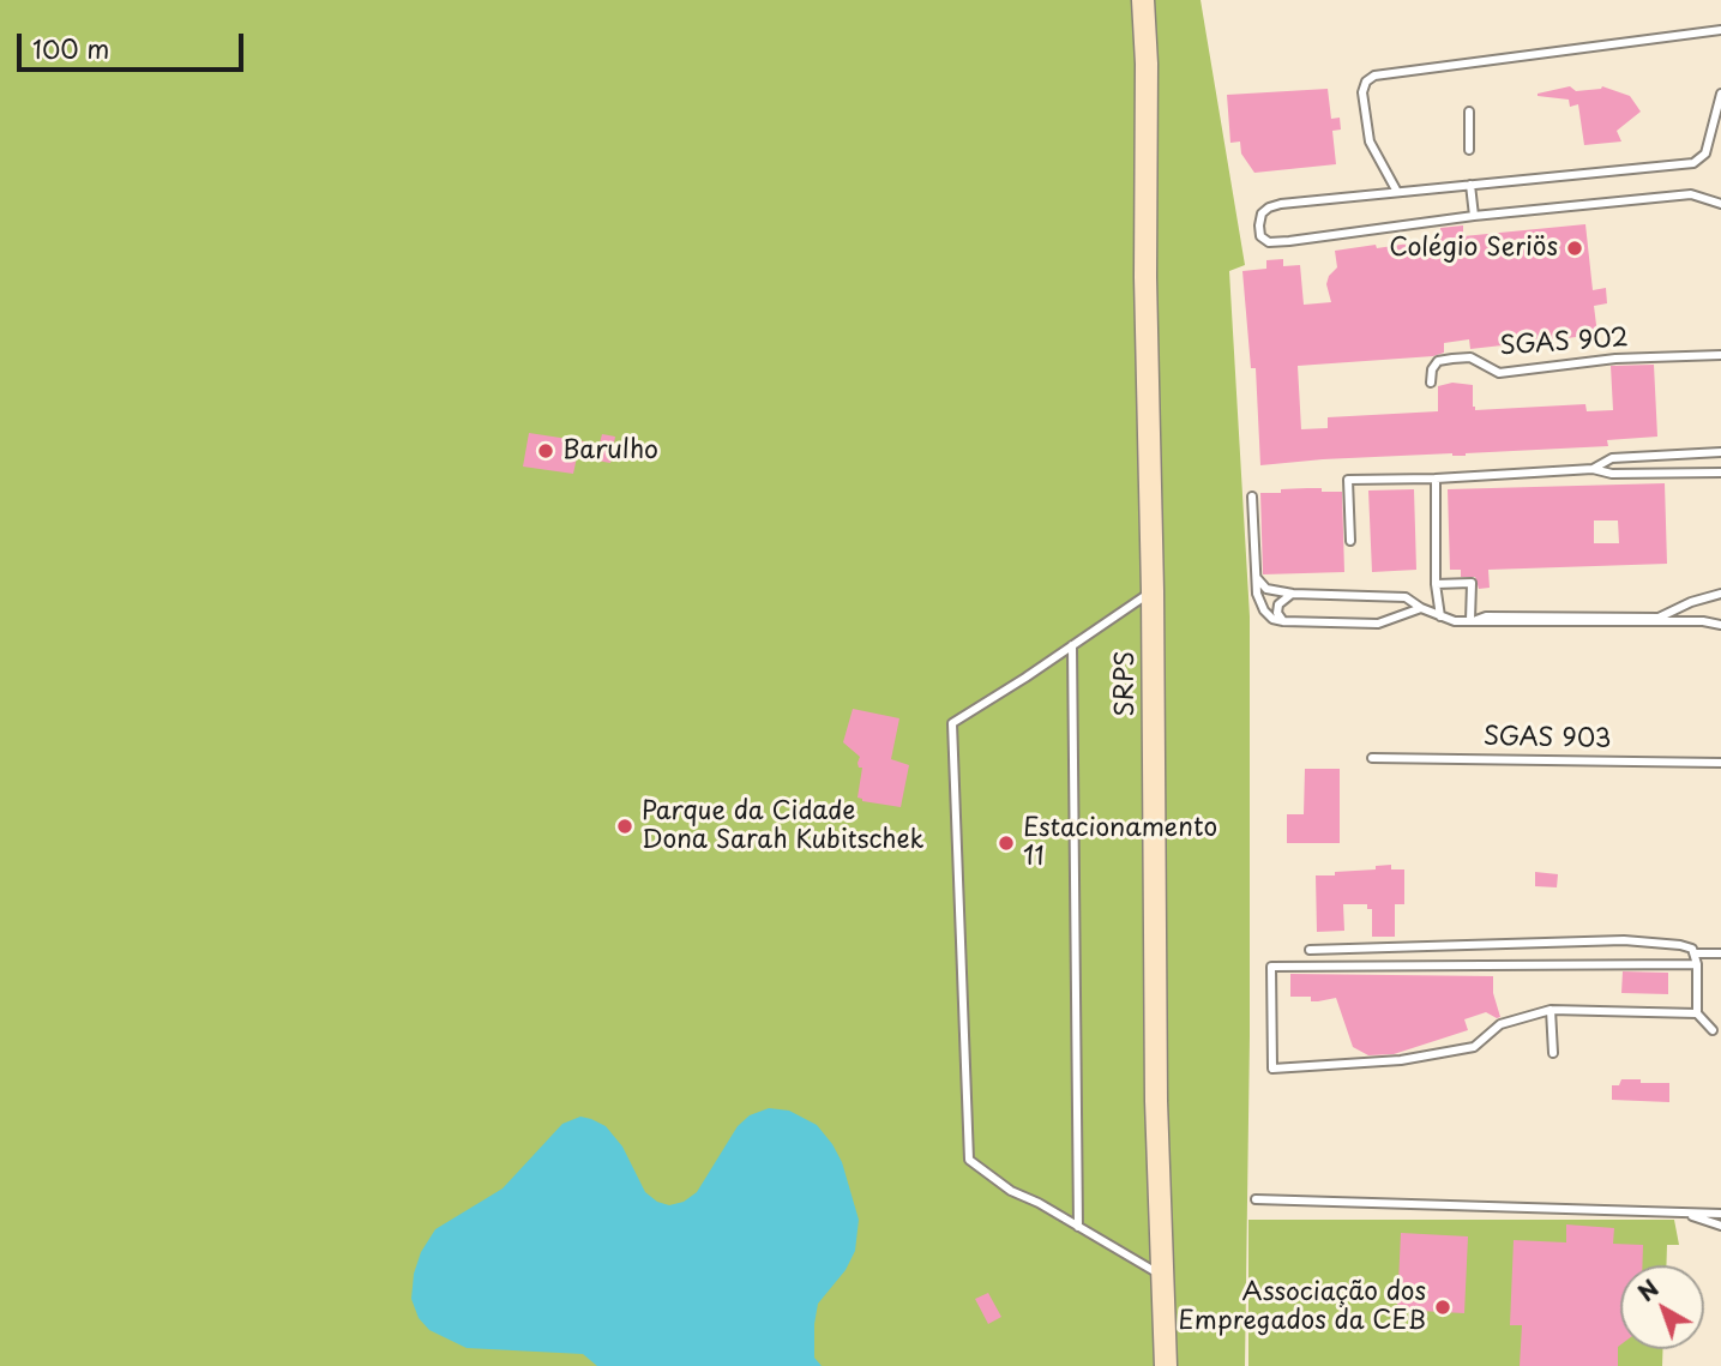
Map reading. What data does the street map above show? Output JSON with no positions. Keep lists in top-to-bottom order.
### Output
{
  "streets": {
    "main road": ["SRPS"],
    "lane": ["SGAS 902", "SGAS 903"]
  },
  "places": [
    "Colégio Seriös",
    "Barulho",
    "Parque da Cidade Dona Sarah Kubitschek",
    "Estacionamento 11",
    "Associação dos Empregados da CEB"
  ],
  "scale_bar": "100 m",
  "north": "top left"
}
